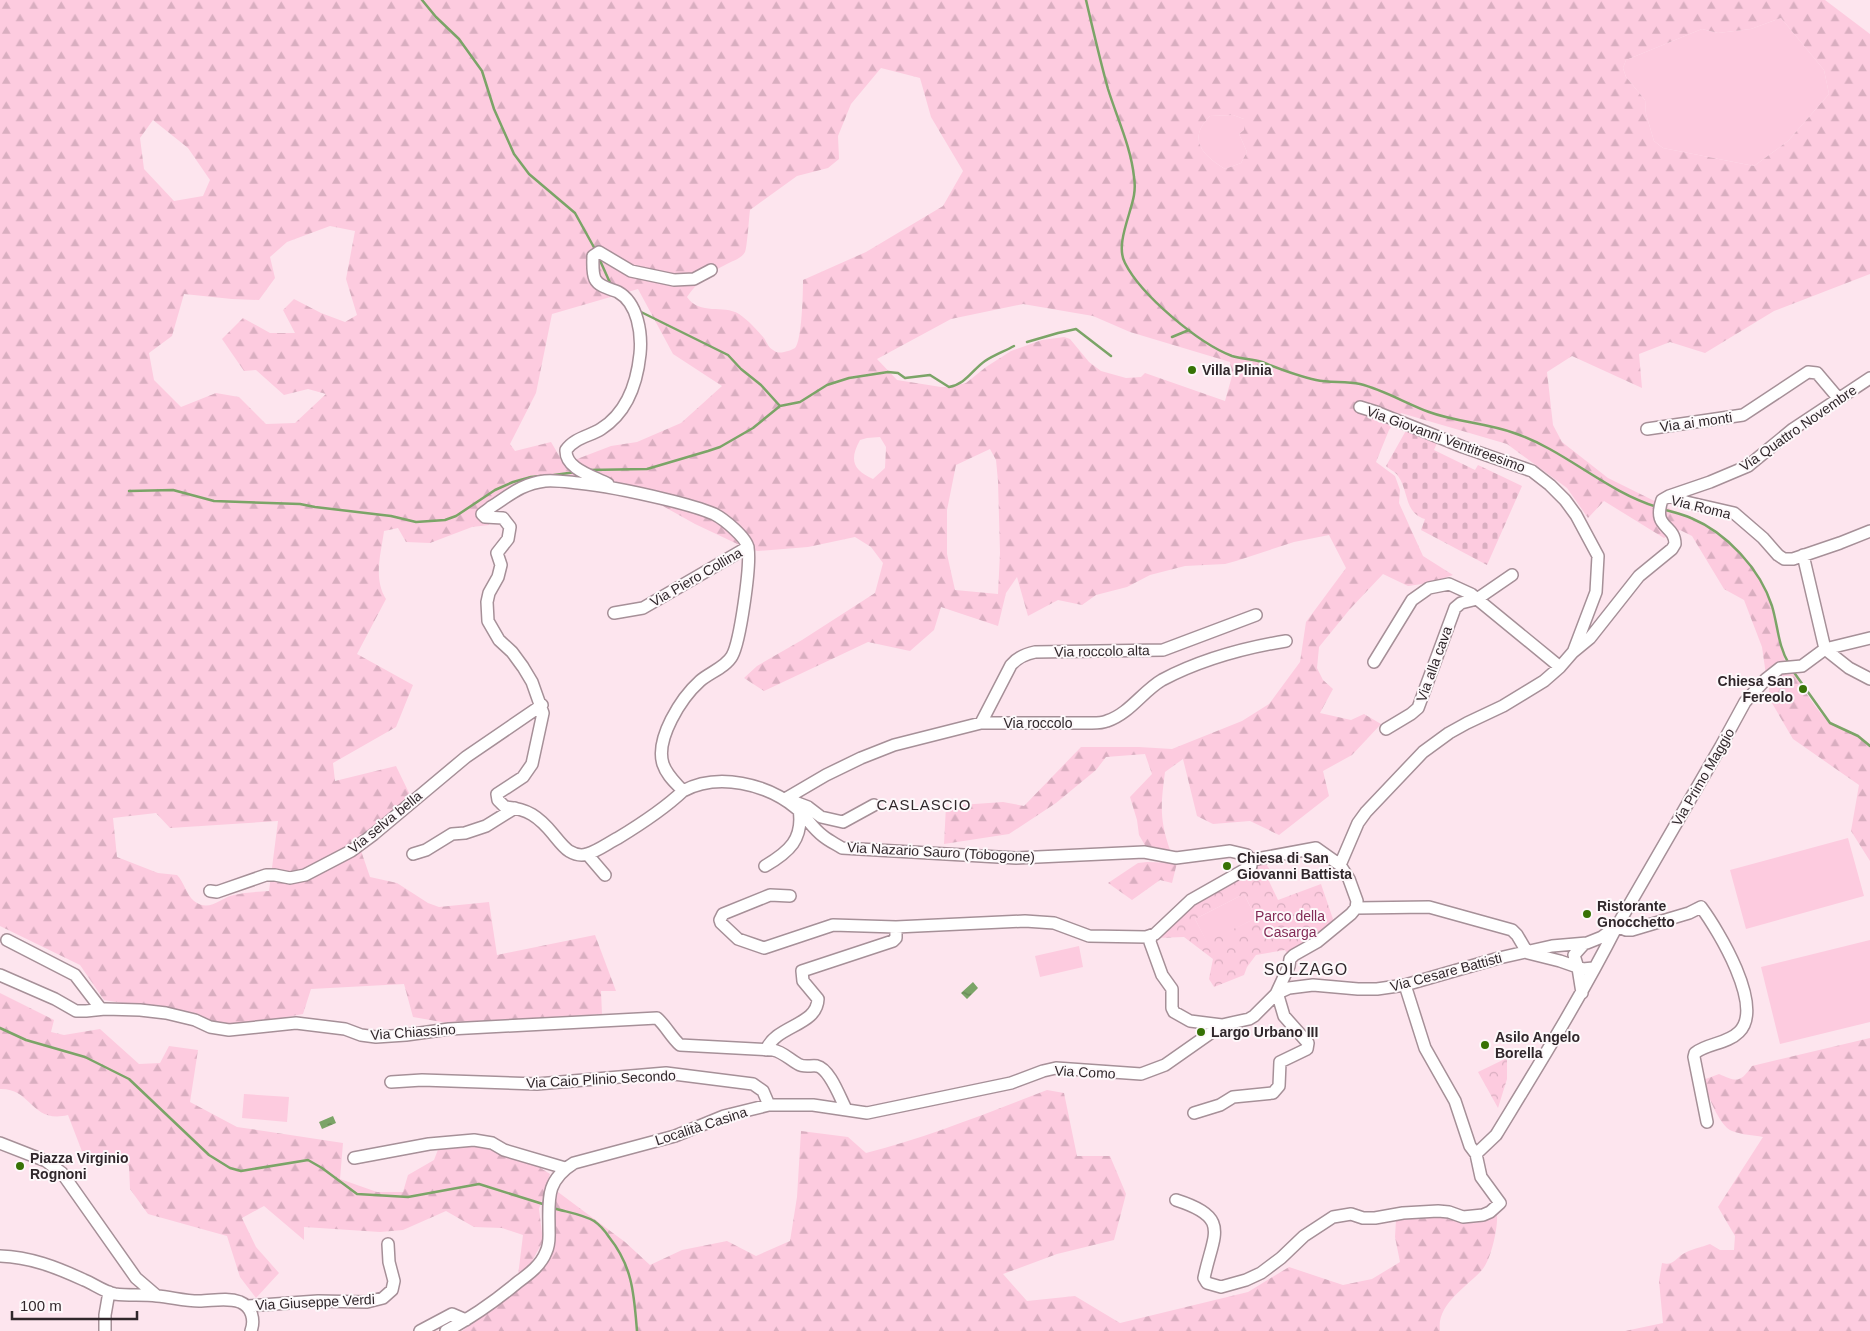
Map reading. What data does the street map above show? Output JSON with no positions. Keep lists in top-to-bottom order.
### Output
{
  "streets": {
    "street": [
      "Via ai monti",
      "Via Quattro Novembre",
      "Via Giovanni Ventitreesimo",
      "Via Roma",
      "Via Piero Collina",
      "Via roccolo alta",
      "Via alla cava",
      "Via roccolo",
      "Via Primo Maggio",
      "Via selva bella",
      "Via Nazario Sauro (Tobogone)",
      "Via Cesare Battisti",
      "Via Chiassino",
      "Via Como",
      "Via Caio Plinio Secondo",
      "Località Casina",
      "Via Giuseppe Verdi"
    ]
  },
  "crossings": [
    ["Via ai monti", "Via Quattro Novembre"],
    ["Via Quattro Novembre", "Via Roma"],
    ["Via roccolo alta", "Via roccolo"],
    ["Via roccolo", "Via Nazario Sauro (Tobogone)"],
    ["Via Primo Maggio", "Via Cesare Battisti"],
    ["Via Cesare Battisti", "Via Como"],
    ["Via Como", "Località Casina"],
    ["Via Caio Plinio Secondo", "Località Casina"]
  ],
  "districts": ["CASLASCIO", "SOLZAGO"],
  "parks": ["Parco della Casarga"],
  "places": [
    "Villa Plinia",
    "Chiesa San Fereolo",
    "Chiesa di San Giovanni Battista",
    "Ristorante Gnocchetto",
    "Largo Urbano III",
    "Asilo Angelo Borella",
    "Piazza Virginio Rognoni"
  ],
  "scale_bar": "100 m"
}
